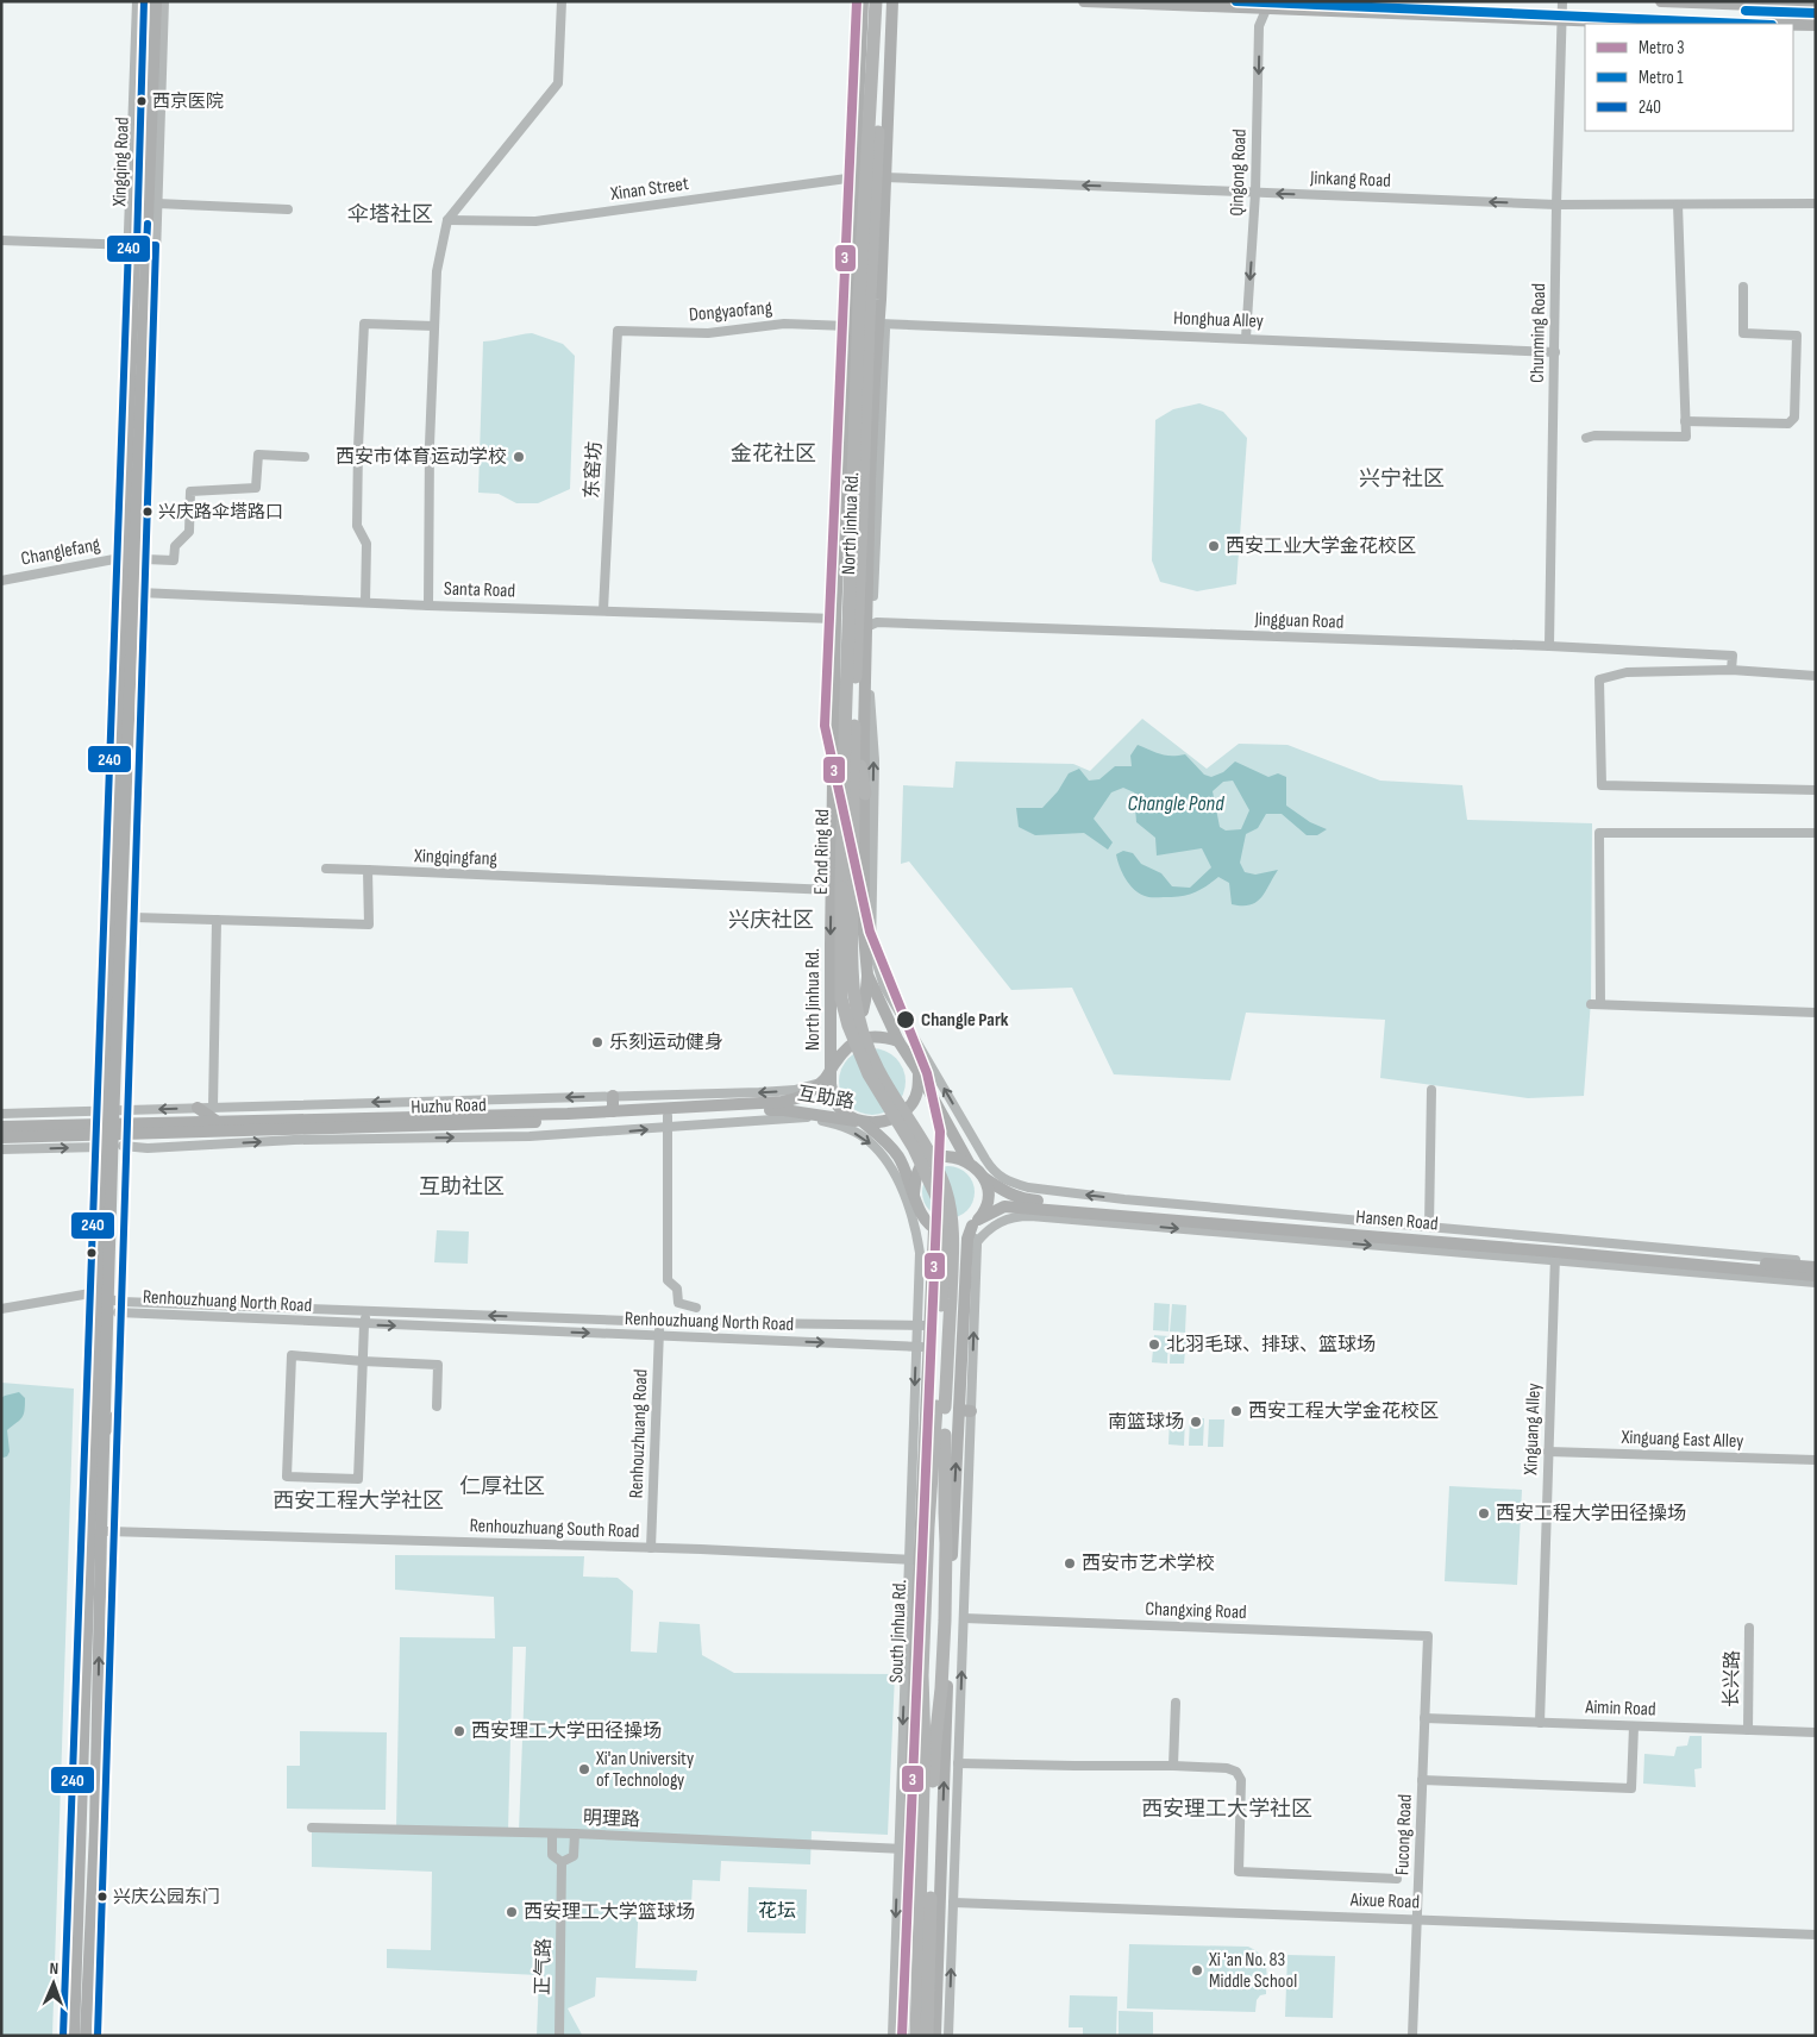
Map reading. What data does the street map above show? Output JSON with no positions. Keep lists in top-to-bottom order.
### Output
{
  "streets": {
    "highway": ["E 2nd Ring Rd"],
    "main road": [
      "Xingqing Road",
      "North Jinhua Rd.",
      "互助路",
      "Huzhu Road",
      "Hansen Road",
      "South Jinhua Rd."
    ],
    "street": [
      "Qingong Road",
      "Jinkang Road",
      "Xinan Street",
      "Dongyaofang",
      "Honghua Alley",
      "Chunming Road",
      "Changlefang",
      "Santa Road",
      "Jingguan Road",
      "Xingqingfang",
      "Renhouzhuang North Road",
      "Xinguang Alley",
      "Renhouzhuang Road",
      "Xinguang East Alley",
      "Renhouzhuang South Road",
      "Changxing Road",
      "长兴路",
      "Aimin Road",
      "明理路",
      "Fucong Road",
      "Aixue Road",
      "正气路"
    ]
  },
  "crossings": [
    ["Xingqing Road", "Changlefang"],
    ["Xingqing Road", "Santa Road"],
    ["Xingqing Road", "Huzhu Road"],
    ["Xingqing Road", "Renhouzhuang North Road"],
    ["Xingqing Road", "Renhouzhuang South Road"],
    ["Qingong Road", "Jinkang Road"],
    ["Qingong Road", "Honghua Alley"],
    ["Jinkang Road", "Chunming Road"],
    ["Jinkang Road", "North Jinhua Rd."],
    ["Xinan Street", "North Jinhua Rd."],
    ["Dongyaofang", "North Jinhua Rd."],
    ["Dongyaofang", "Santa Road"],
    ["Honghua Alley", "Chunming Road"],
    ["Honghua Alley", "North Jinhua Rd."],
    ["Chunming Road", "Jingguan Road"],
    ["North Jinhua Rd.", "Santa Road"],
    ["North Jinhua Rd.", "Jingguan Road"],
    ["North Jinhua Rd.", "E 2nd Ring Rd"],
    ["North Jinhua Rd.", "Xingqingfang"],
    ["North Jinhua Rd.", "互助路"],
    ["E 2nd Ring Rd", "Xingqingfang"],
    ["互助路", "Huzhu Road"],
    ["Hansen Road", "Xinguang Alley"],
    ["Hansen Road", "South Jinhua Rd."],
    ["Renhouzhuang North Road", "Renhouzhuang Road"],
    ["Renhouzhuang North Road", "South Jinhua Rd."],
    ["Xinguang Alley", "Xinguang East Alley"],
    ["Xinguang Alley", "Aimin Road"],
    ["Renhouzhuang Road", "Renhouzhuang South Road"],
    ["Renhouzhuang South Road", "South Jinhua Rd."],
    ["Changxing Road", "Fucong Road"],
    ["South Jinhua Rd.", "明理路"],
    ["长兴路", "Aimin Road"],
    ["Aimin Road", "Fucong Road"],
    ["Fucong Road", "Aixue Road"]
  ],
  "one_way": ["Qingong Road", "Jinkang Road"],
  "districts": [
    "伞塔社区",
    "金花社区",
    "兴宁社区",
    "兴庆社区",
    "互助社区",
    "仁厚社区",
    "西安工程大学社区",
    "西安理工大学社区"
  ],
  "water": ["Changle Pond"],
  "parks": ["花坛"],
  "places": [
    "西京医院",
    "西安市体育运动学校",
    "兴庆路伞塔路口",
    "西安工业大学金花校区",
    "Changle Park",
    "乐刻运动健身",
    "北羽毛球、排球、篮球场",
    "西安工程大学金花校区",
    "南篮球场",
    "西安工程大学田径操场",
    "西安市艺术学校",
    "西安理工大学田径操场",
    "Xi'an University of Technology",
    "兴庆公园东门",
    "西安理工大学篮球场",
    "Xi 'an No. 83 Middle School"
  ],
  "lines": ["metro line 3", "metro line 1", "transit line 240"],
  "legend": ["Metro 3", "Metro 1", "240"],
  "north": "top"
}
